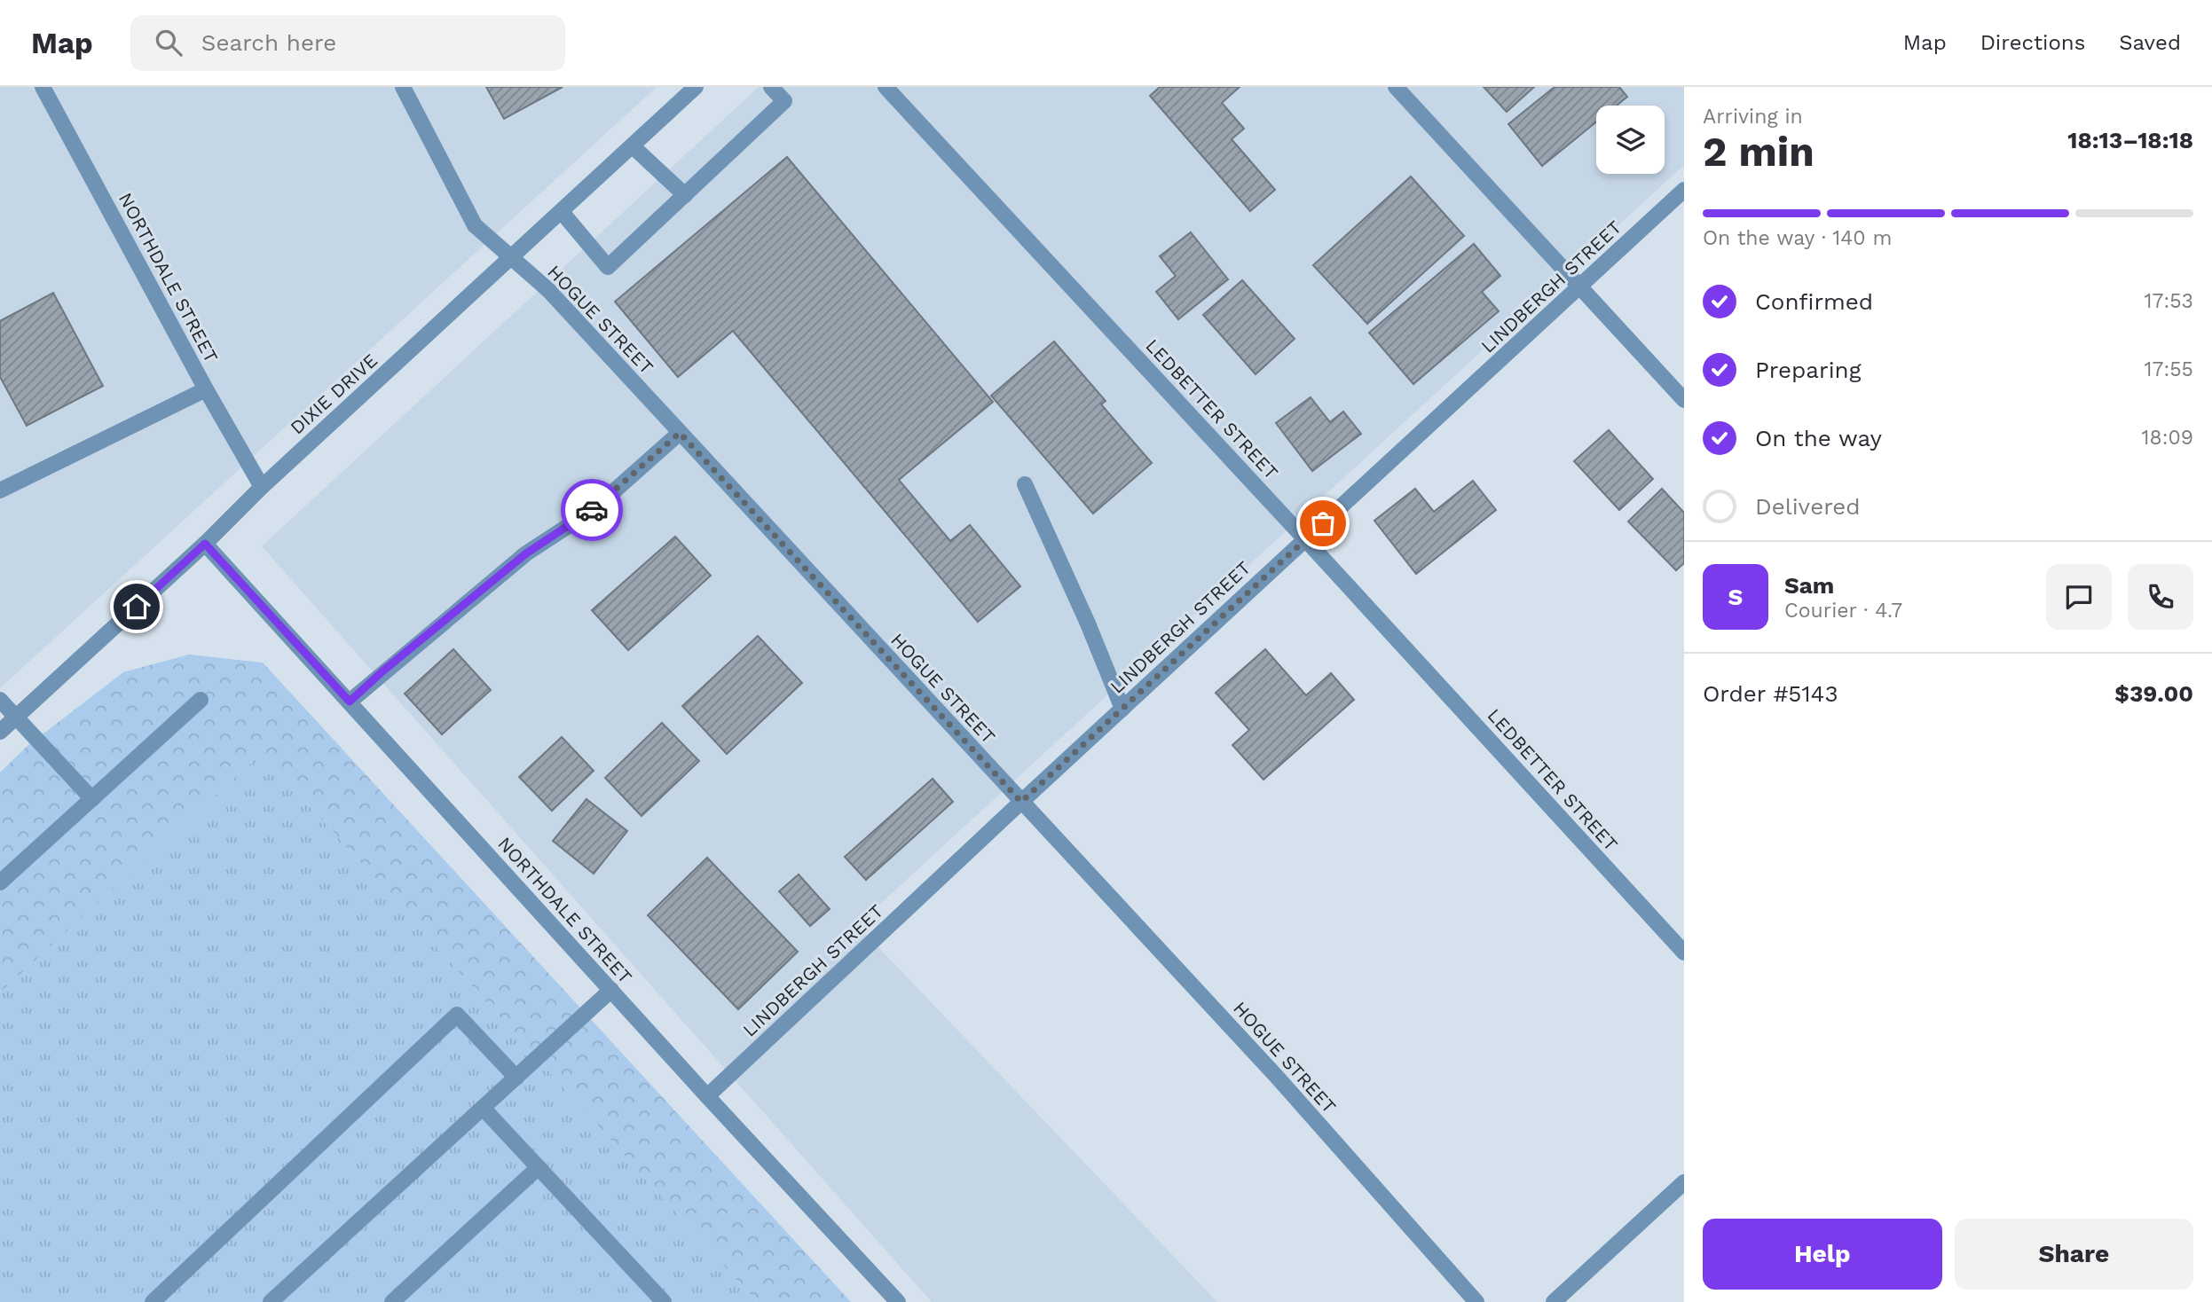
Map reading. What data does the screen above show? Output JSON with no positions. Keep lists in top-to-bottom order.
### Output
{
  "streets": {
    "street": [
      "NORTHDALE STREET",
      "LINDBERGH STREET",
      "HOGUE STREET",
      "DIXIE DRIVE",
      "LEDBETTER STREET"
    ]
  },
  "crossings": [
    ["NORTHDALE STREET", "LINDBERGH STREET"],
    ["NORTHDALE STREET", "DIXIE DRIVE"],
    ["LINDBERGH STREET", "HOGUE STREET"],
    ["LINDBERGH STREET", "LEDBETTER STREET"],
    ["HOGUE STREET", "DIXIE DRIVE"]
  ],
  "page": {
    "header": "Map",
    "search": "Search here",
    "nav": ["Map", "Directions", "Saved"],
    "heading": ["2 min", "Arriving in", "18:13–18:18"],
    "panel": [
      "Sam",
      "Courier · 4.7",
      "Order #5143",
      "$39.00"
    ],
    "bar": "On the way · 140 m",
    "list": [
      ["Confirmed", "17:53"],
      ["Preparing", "17:55"],
      ["On the way", "18:09"],
      "Delivered"
    ],
    "round": "S",
    "buttons": ["Help", "Share"]
  }
}
